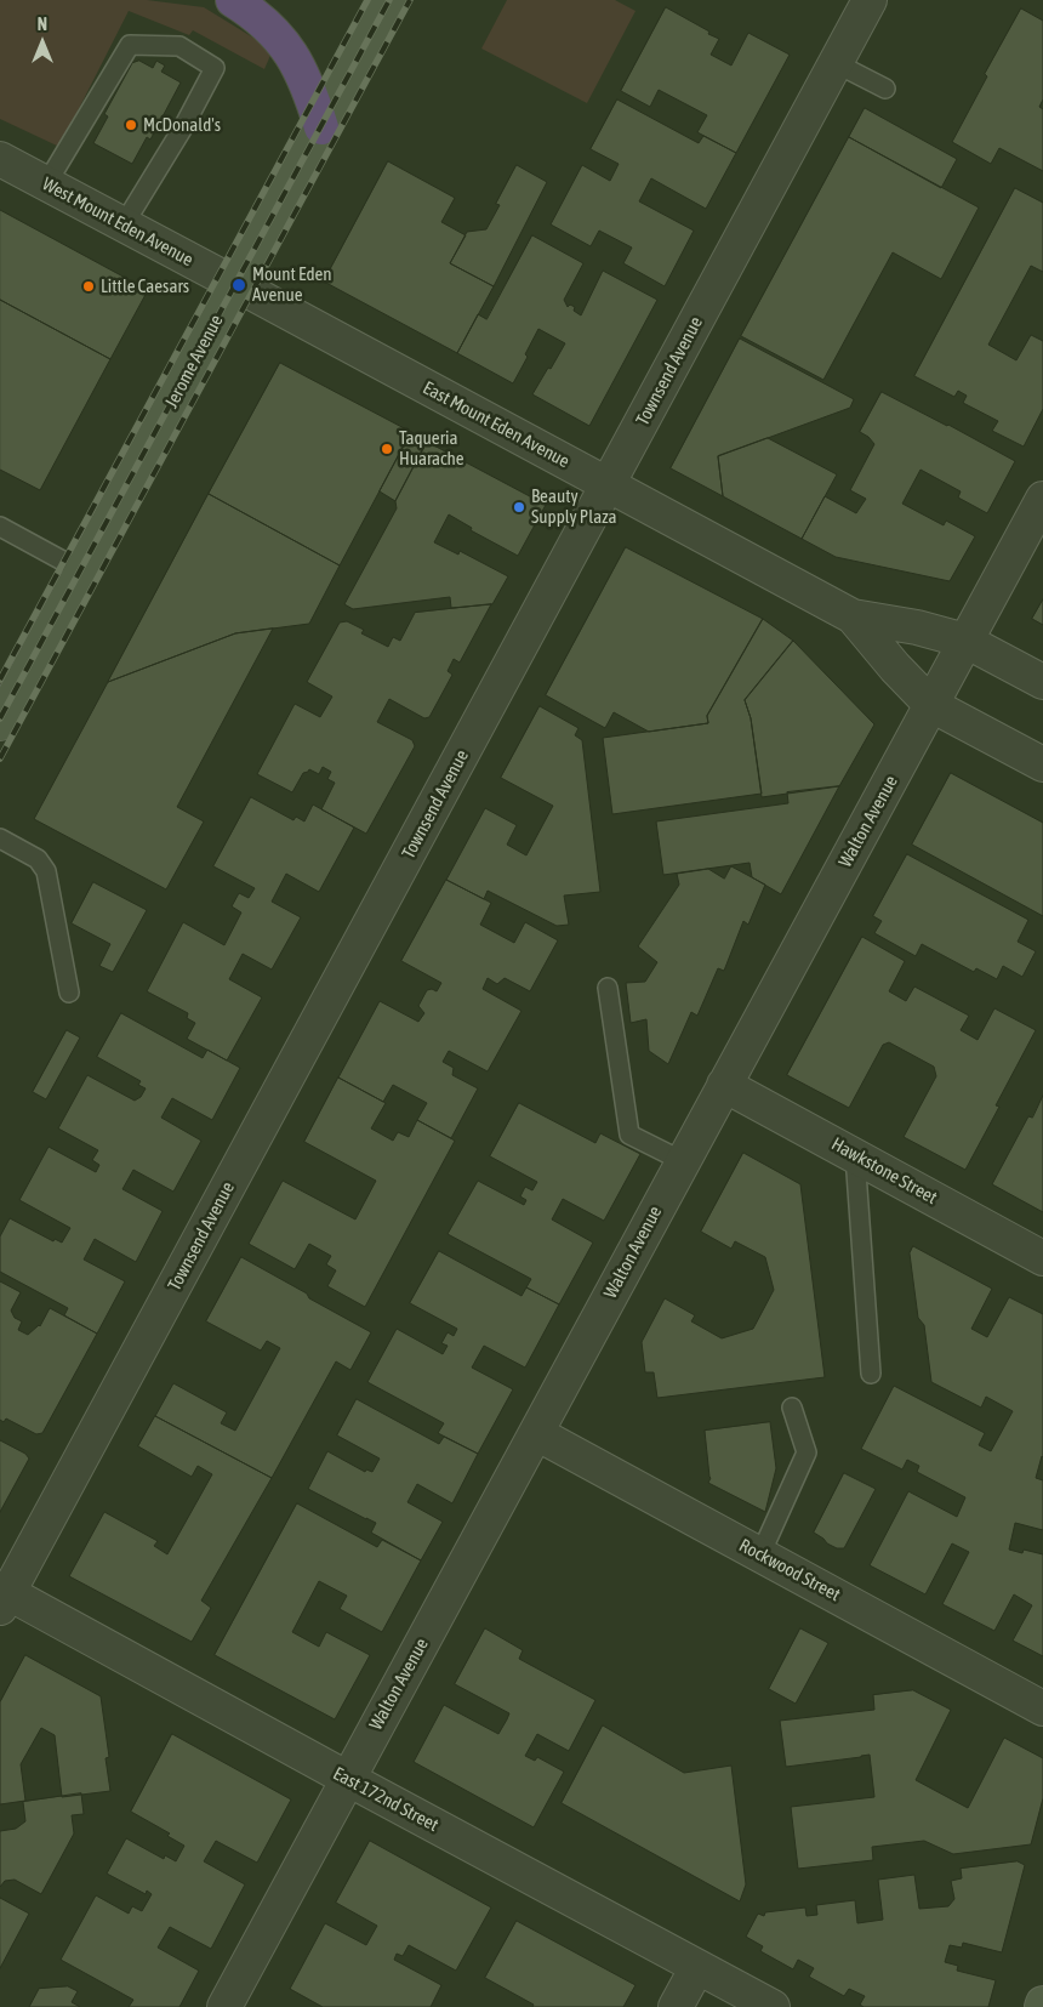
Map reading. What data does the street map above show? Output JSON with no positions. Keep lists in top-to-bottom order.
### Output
{
  "streets": {
    "main road": ["Jerome Avenue"],
    "street": [
      "West Mount Eden Avenue",
      "Townsend Avenue",
      "East Mount Eden Avenue",
      "Walton Avenue",
      "Hawkstone Street",
      "Rockwood Street",
      "East 172nd Street"
    ]
  },
  "crossings": [
    ["West Mount Eden Avenue", "Jerome Avenue"],
    ["West Mount Eden Avenue", "East Mount Eden Avenue"],
    ["Jerome Avenue", "East Mount Eden Avenue"],
    ["Townsend Avenue", "East Mount Eden Avenue"],
    ["Townsend Avenue", "East 172nd Street"],
    ["East Mount Eden Avenue", "Walton Avenue"],
    ["Walton Avenue", "Hawkstone Street"],
    ["Walton Avenue", "Rockwood Street"],
    ["Walton Avenue", "East 172nd Street"]
  ],
  "places": [
    "McDonald's",
    "Mount Eden Avenue",
    "Little Caesars",
    "Taqueria Huarache",
    "Beauty Supply Plaza"
  ],
  "north": "top"
}
